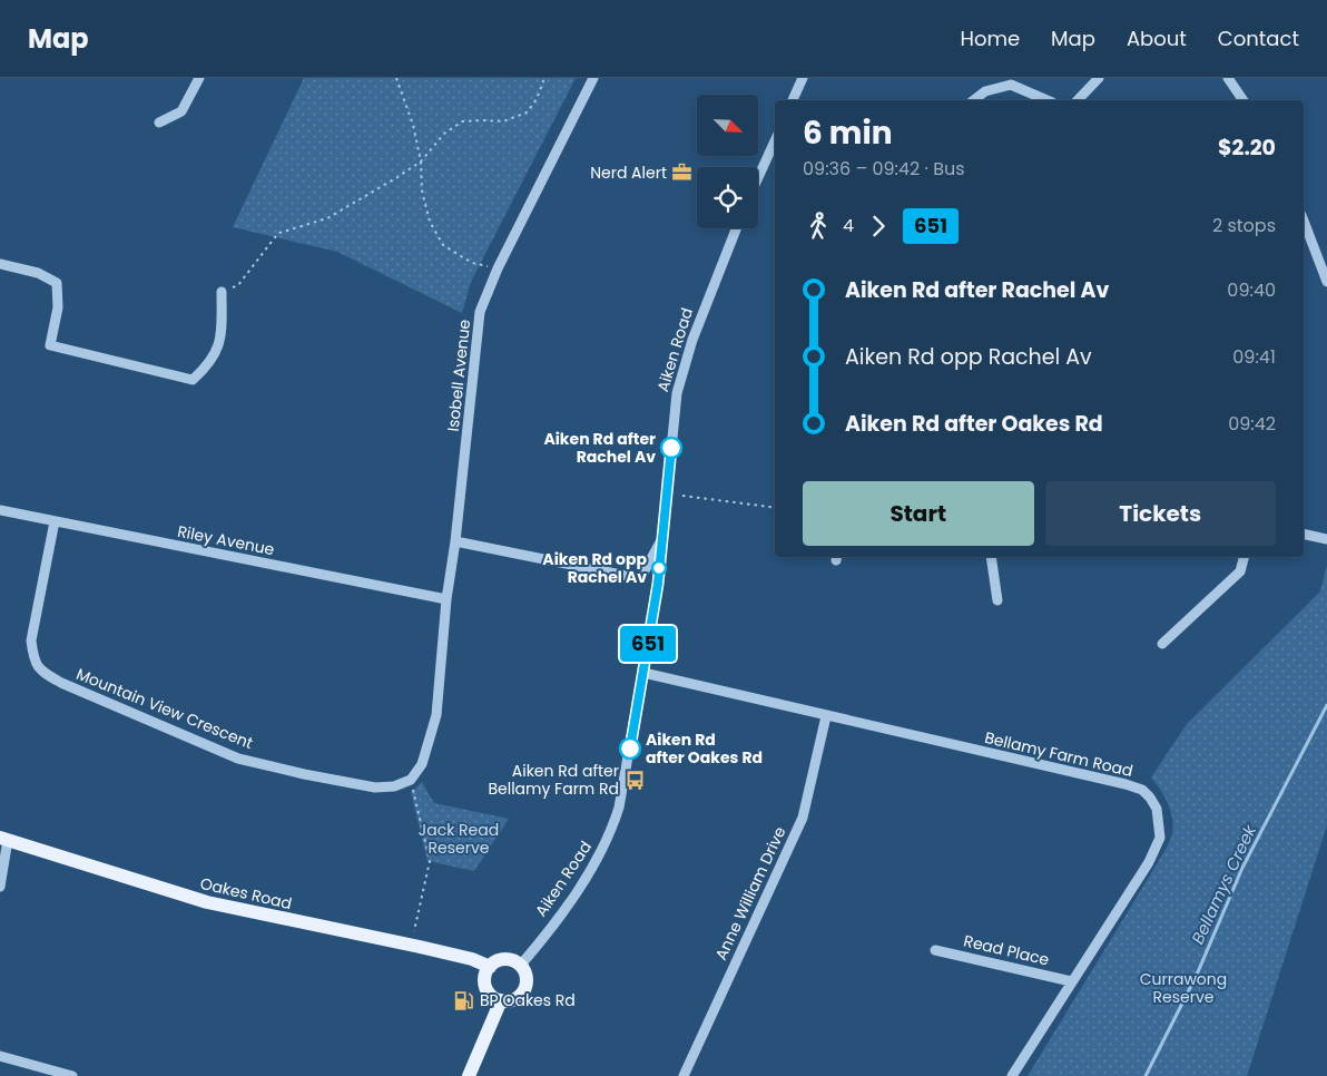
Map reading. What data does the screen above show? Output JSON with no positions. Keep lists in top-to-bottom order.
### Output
{
  "streets": {
    "main road": ["Oakes Road"],
    "street": [
      "Aiken Road",
      "Isobell Avenue",
      "Riley Avenue",
      "Mountain View Crescent",
      "Bellamy Farm Road",
      "Anne William Drive",
      "Read Place"
    ]
  },
  "crossings": [
    ["Aiken Road", "Bellamy Farm Road"],
    ["Aiken Road", "Oakes Road"],
    ["Isobell Avenue", "Riley Avenue"],
    ["Riley Avenue", "Mountain View Crescent"],
    ["Bellamy Farm Road", "Anne William Drive"],
    ["Bellamy Farm Road", "Read Place"]
  ],
  "water": ["Bellamys Creek"],
  "parks": ["Jack Read Reserve", "Currawong Reserve"],
  "places": {
    "office": ["Nerd Alert"],
    "other": ["Aiken Rd after Rachel Av", "Aiken Rd opp Rachel Av", "Aiken Rd after Oakes Rd"],
    "bus stop": ["Aiken Rd after Bellamy Farm Rd"],
    "fuel station": ["BP Oakes Rd"]
  },
  "lines": ["bus line 651"],
  "north": "bottom right",
  "page": {
    "header": "Map",
    "nav": [
      "Home",
      "Map",
      "About",
      "Contact"
    ],
    "on_map": "651",
    "heading": ["6 min", "09:36 – 09:42 · Bus", "$2.20"],
    "legs": ["4", "651", "2 stops"],
    "list": [
      {
        "name": "Aiken Rd after Rachel Av",
        "value": "09:40"
      },
      {
        "name": "Aiken Rd opp Rachel Av",
        "value": "09:41"
      },
      {
        "name": "Aiken Rd after Oakes Rd",
        "value": "09:42"
      }
    ],
    "buttons": ["Start", "Tickets"]
  }
}
